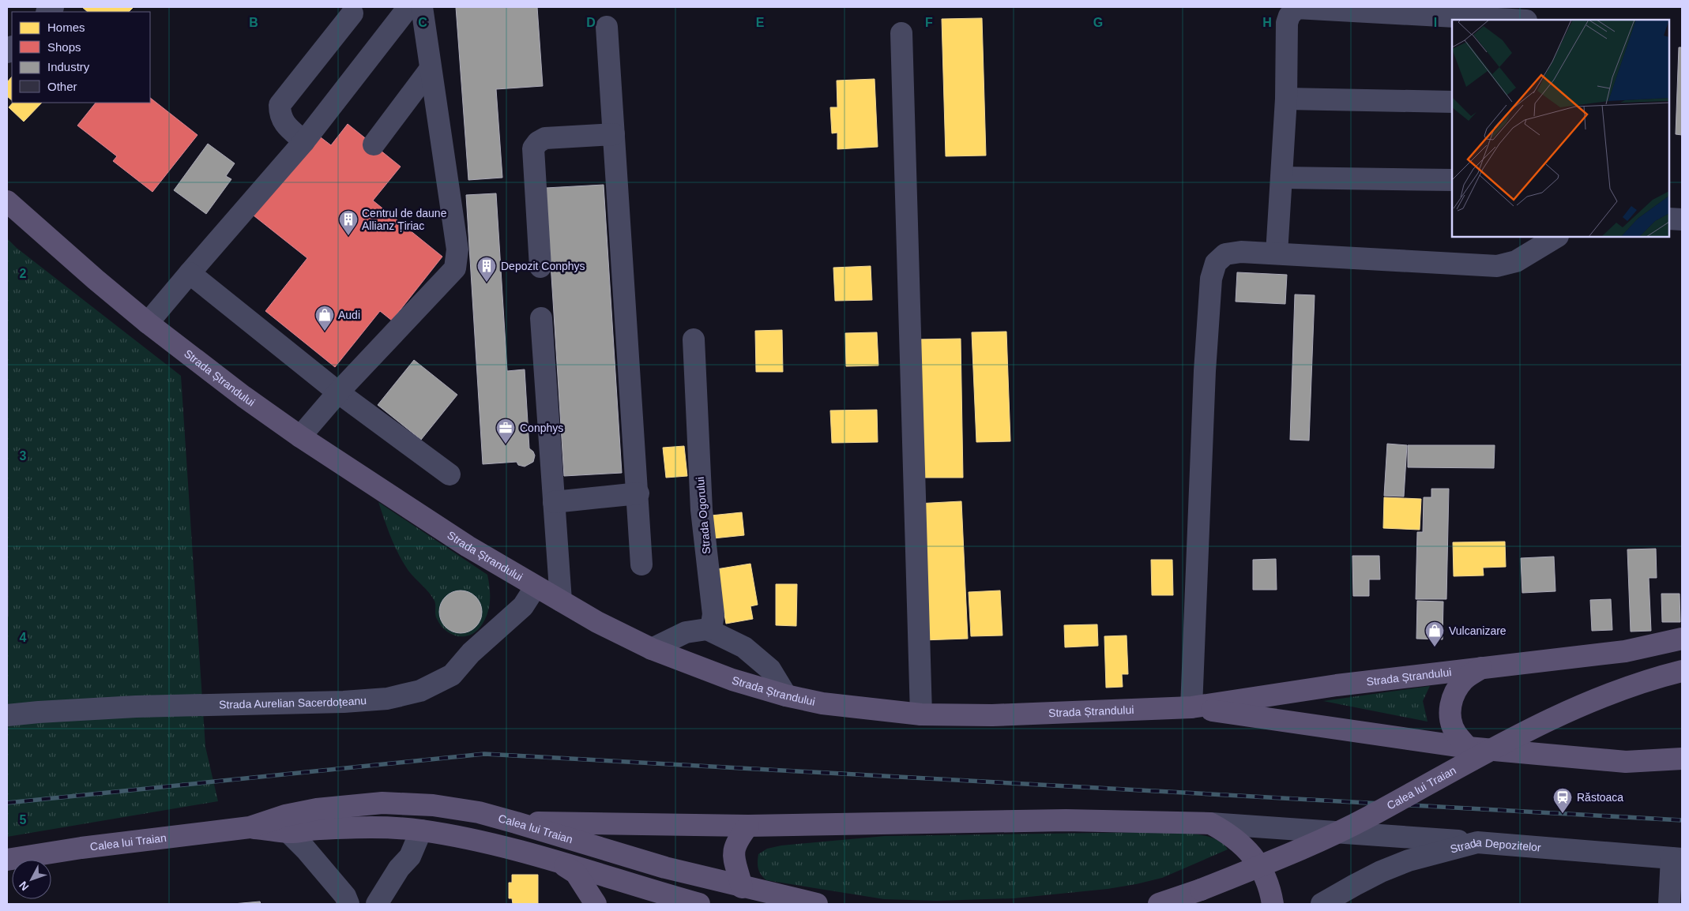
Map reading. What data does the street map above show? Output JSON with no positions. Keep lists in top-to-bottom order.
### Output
{
  "streets": {
    "main road": ["Strada Ștrandului", "Calea lui Traian"],
    "street": ["Strada Ogorului", "Strada Aurelian Sacerdoțeanu", "Strada Depozitelor"]
  },
  "crossings": [
    ["Strada Ștrandului", "Strada Aurelian Sacerdoțeanu"]
  ],
  "places": {
    "building": ["Centrul de daune Allianz Țiriac", "Depozit Conphys"],
    "shop": ["Audi", "Vulcanizare"],
    "office": ["Conphys"],
    "station": ["Răstoaca"]
  },
  "legend": [
    "Homes",
    "Shops",
    "Industry",
    "Other"
  ],
  "north": "bottom left",
  "grid": {
    "columns": [
      "B",
      "C",
      "D",
      "E",
      "F",
      "G",
      "H",
      "I"
    ],
    "rows": [
      "2",
      "3",
      "4",
      "5"
    ]
  }
}
